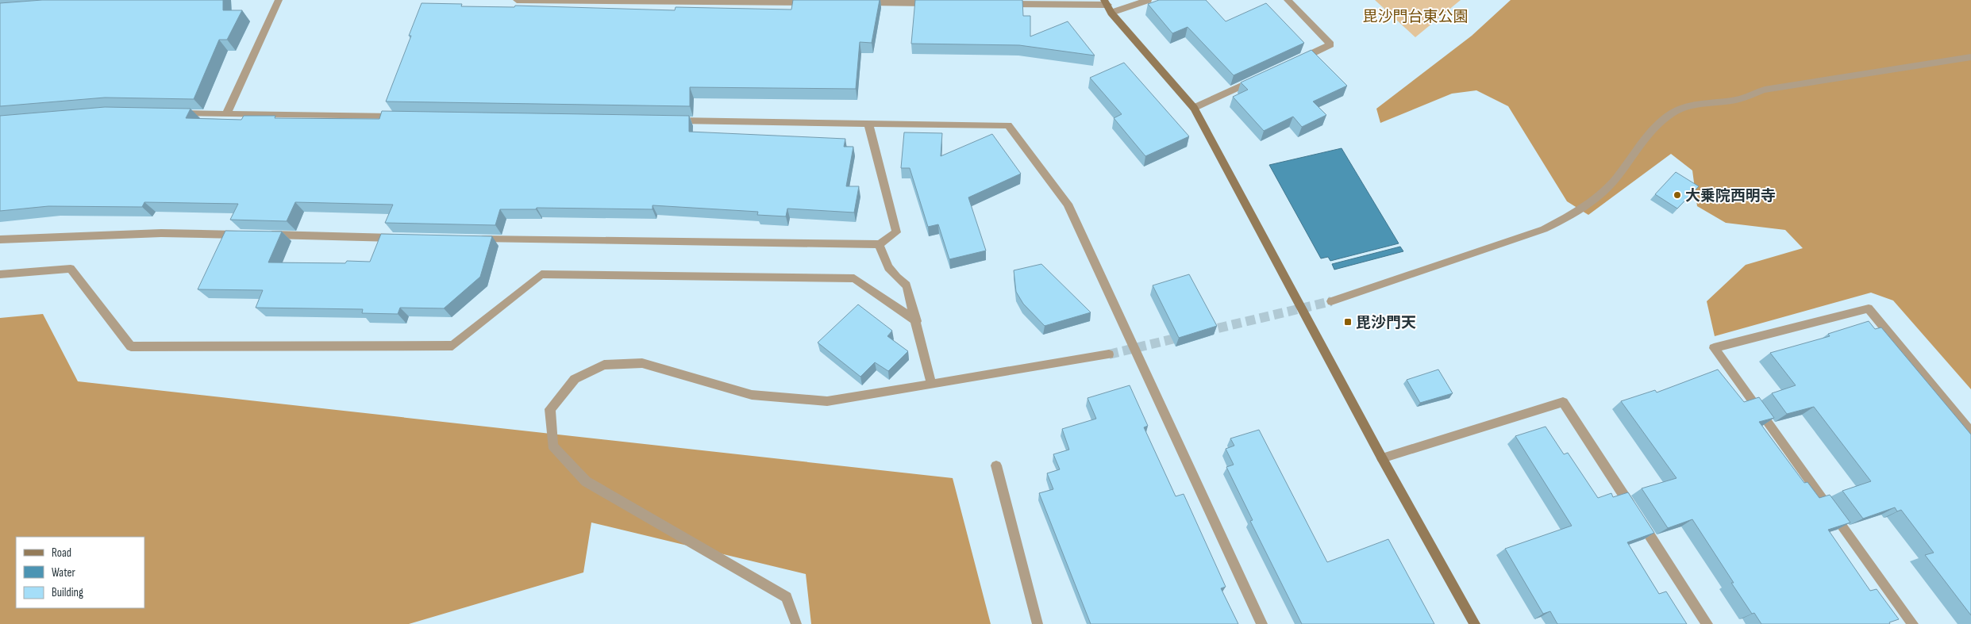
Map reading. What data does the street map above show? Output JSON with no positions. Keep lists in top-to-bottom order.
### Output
{
  "parks": ["毘沙門台東公園"],
  "places": {
    "other": ["大乗院西明寺"],
    "transit": ["毘沙門天"]
  },
  "legend": ["Road", "Water", "Building"]
}
